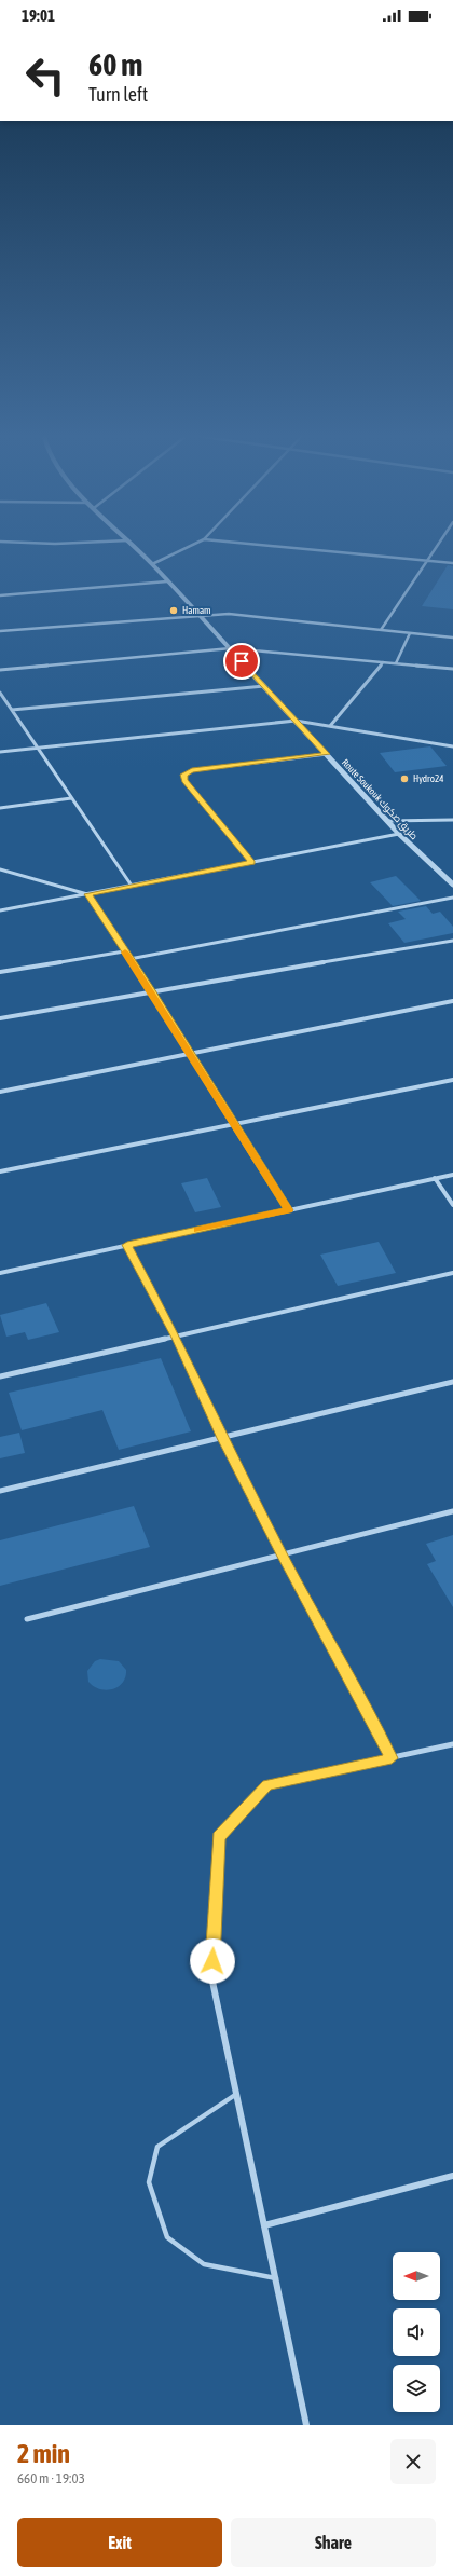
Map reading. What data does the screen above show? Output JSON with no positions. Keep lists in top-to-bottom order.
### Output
{
  "streets": {
    "street": ["Route Soukouk طريق صكوك"]
  },
  "places": ["Hamam", "Hydro24"],
  "north": "left",
  "page": {
    "status": "19:01",
    "turn": ["60 m", "Turn left"],
    "heading": ["2 min", "660 m · 19:03"],
    "buttons": ["Exit", "Share"]
  }
}
